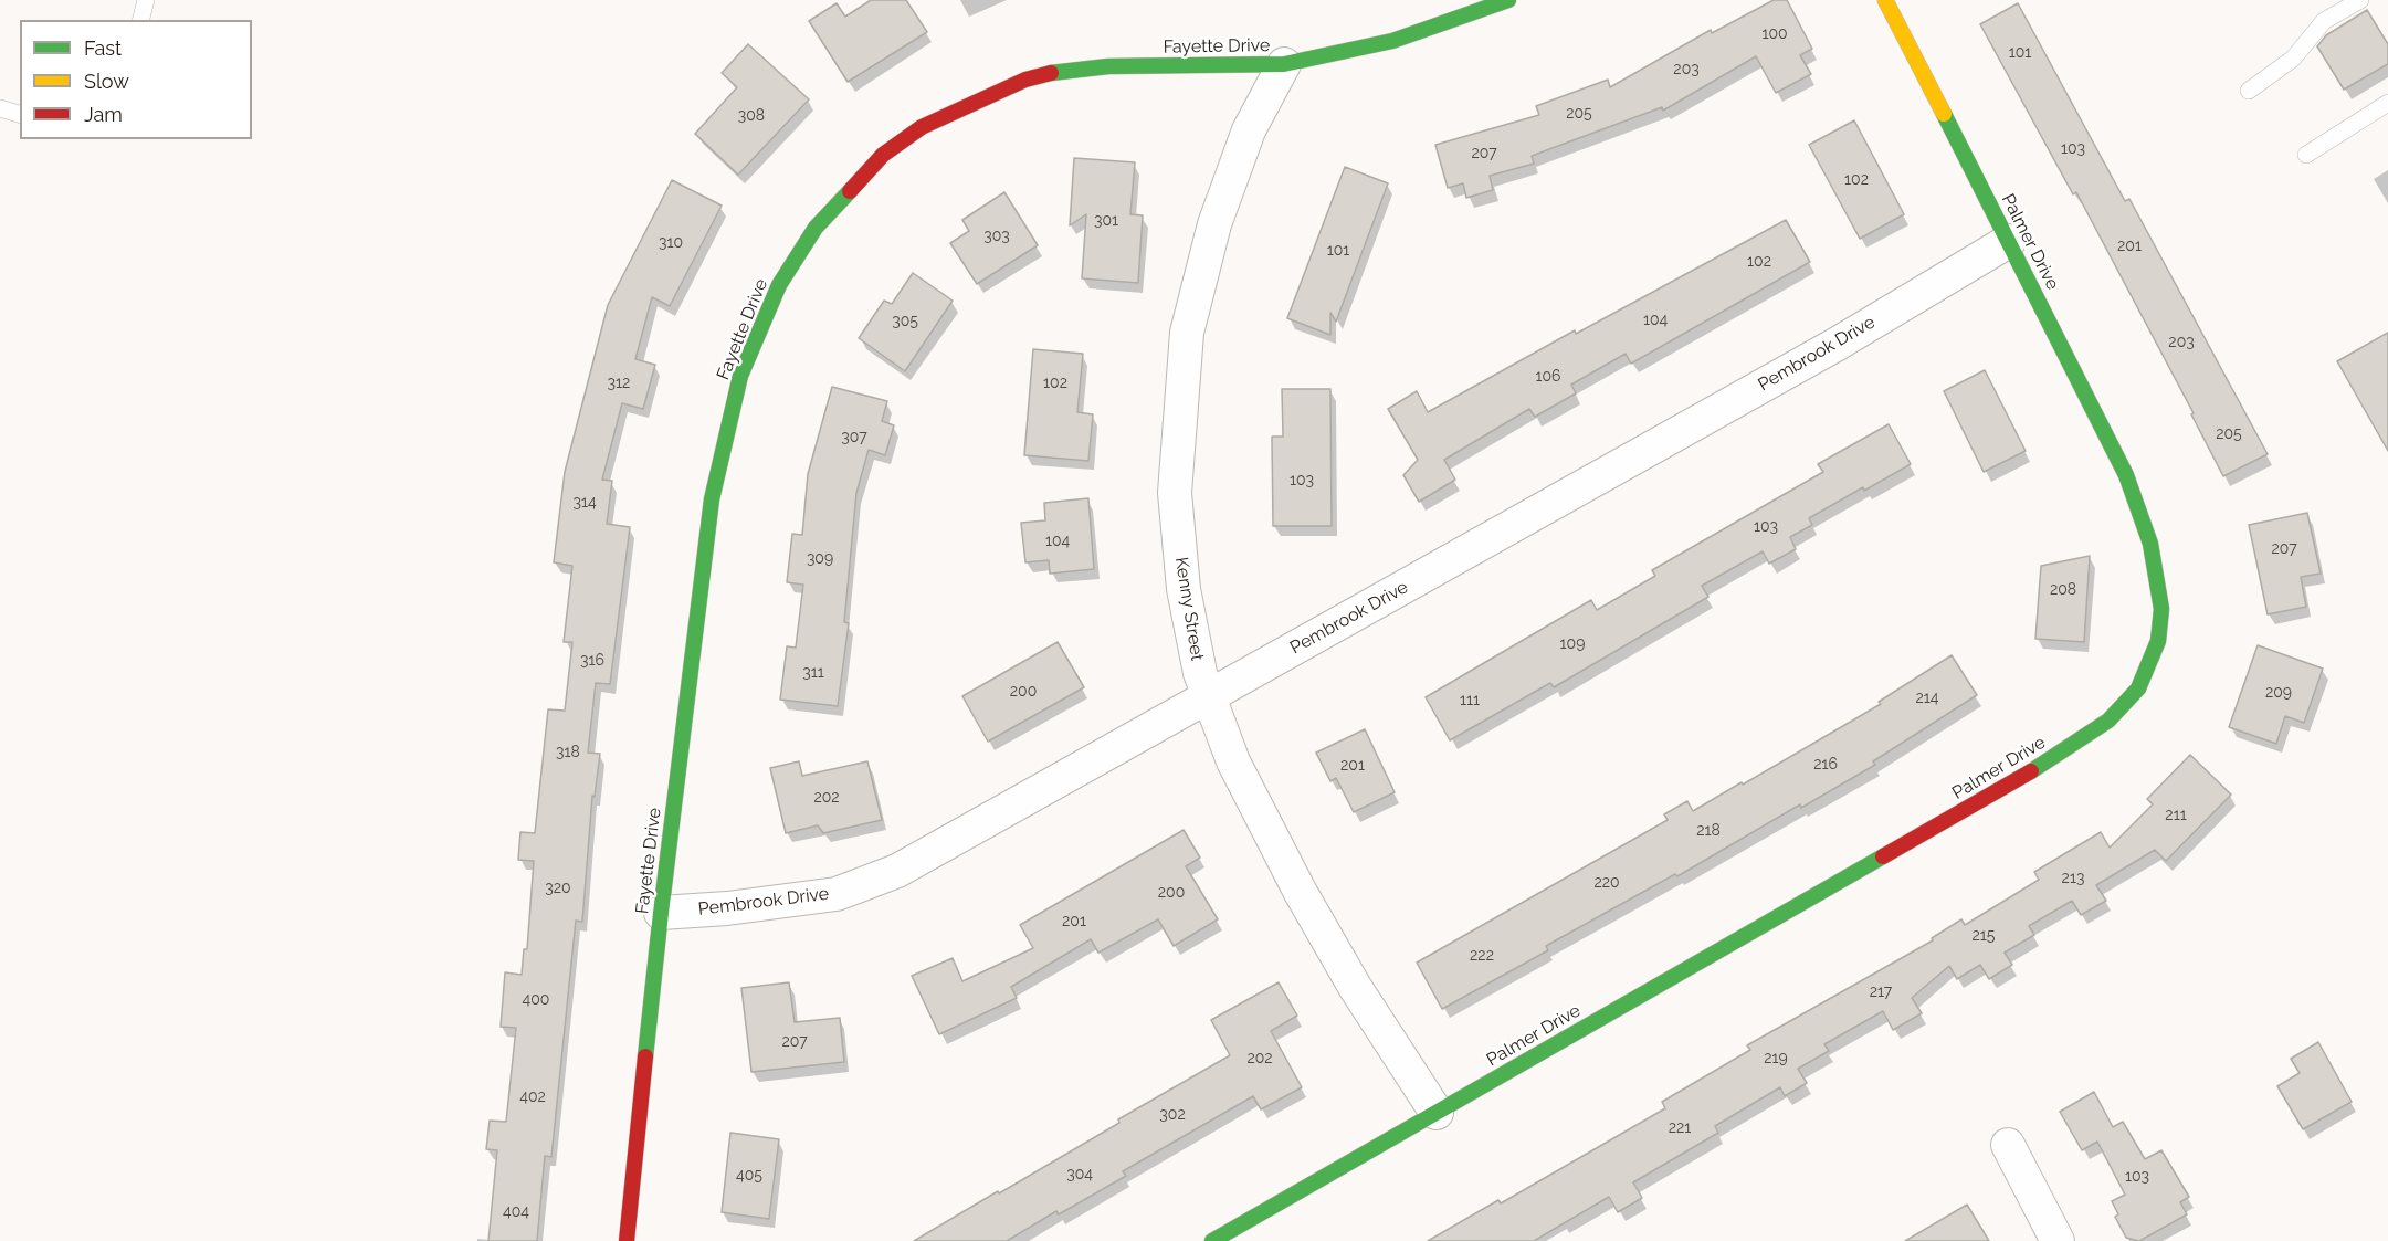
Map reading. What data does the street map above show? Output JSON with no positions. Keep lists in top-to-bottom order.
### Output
{
  "streets": {
    "street": [
      "Fayette Drive",
      "Palmer Drive",
      "Pembrook Drive",
      "Kenny Street"
    ]
  },
  "crossings": [
    ["Fayette Drive", "Pembrook Drive"],
    ["Fayette Drive", "Kenny Street"],
    ["Palmer Drive", "Pembrook Drive"],
    ["Palmer Drive", "Kenny Street"],
    ["Pembrook Drive", "Kenny Street"]
  ],
  "house_numbers": [
    "100",
    "101",
    "203",
    "205",
    "308",
    "103",
    "207",
    "102",
    "301",
    "303",
    "310",
    "201",
    "101",
    "102",
    "104",
    "305",
    "203",
    "106",
    "312",
    "102",
    "205",
    "307",
    "103",
    "314",
    "103",
    "104",
    "207",
    "309",
    "208",
    "109",
    "316",
    "311",
    "200",
    "209",
    "214",
    "111",
    "318",
    "216",
    "201",
    "202",
    "211",
    "218",
    "213",
    "220",
    "320",
    "200",
    "201",
    "215",
    "222",
    "217",
    "400",
    "207",
    "202",
    "219",
    "402",
    "302",
    "221",
    "304",
    "405",
    "103",
    "404"
  ],
  "legend": ["Fast", "Slow", "Jam"]
}
